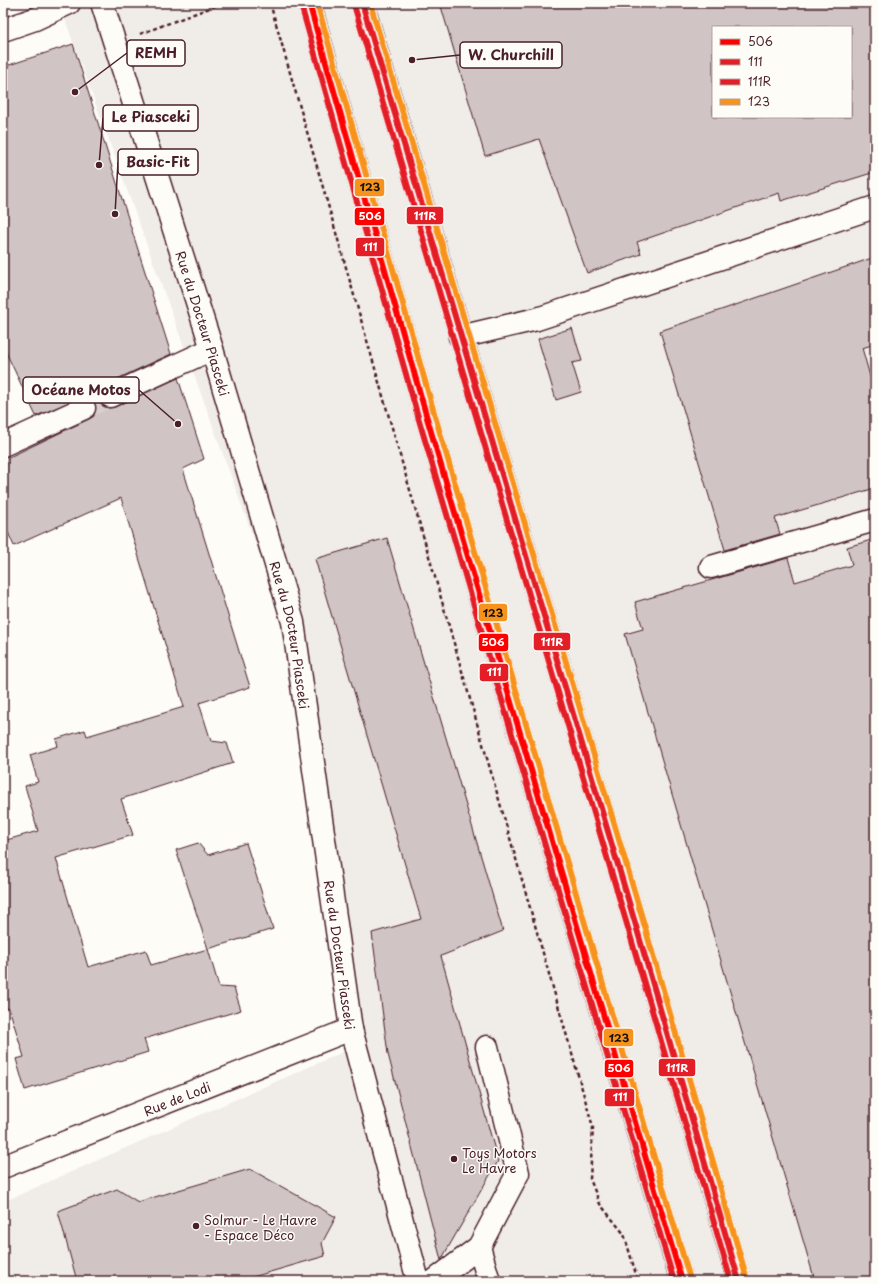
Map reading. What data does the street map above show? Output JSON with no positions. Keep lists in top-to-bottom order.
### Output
{
  "streets": {
    "main road": ["Rue du Docteur Piasceki", "Rue de Lodi"]
  },
  "crossings": [
    ["Rue du Docteur Piasceki", "Rue de Lodi"]
  ],
  "places": [
    "W. Churchill",
    "REMH",
    "Le Piasceki",
    "Basic-Fit",
    "Océane Motos",
    "Toys Motors Le Havre",
    "Solmur - Le Havre - Espace Déco"
  ],
  "lines": [
    "transit line 506",
    "transit line 111R",
    "transit line 123",
    "transit line 111"
  ],
  "legend": [
    "506",
    "111",
    "111R",
    "123"
  ]
}
